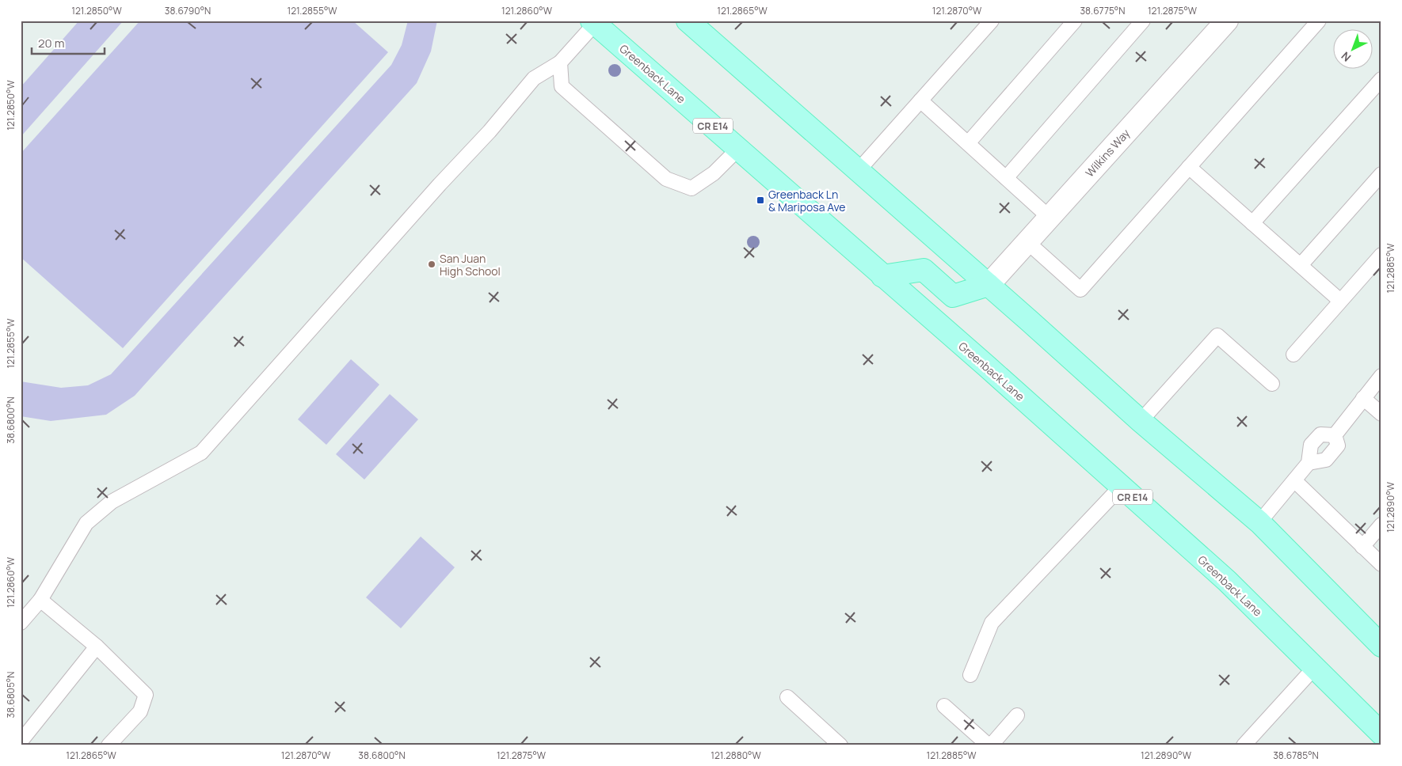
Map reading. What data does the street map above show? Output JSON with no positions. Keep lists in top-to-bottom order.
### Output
{
  "streets": {
    "main road": ["Greenback Lane", "CR E14"],
    "street": ["Wilkins Way"]
  },
  "places": {
    "transit": ["Greenback Ln & Mariposa Ave"],
    "other": ["San Juan High School"]
  },
  "scale_bar": "20 m",
  "north": "bottom left",
  "coordinates": [
    "121.2850°W",
    "38.6790°N",
    "121.2855°W",
    "121.2860°W",
    "121.2865°W",
    "121.2870°W",
    "38.6775°N",
    "121.2875°W",
    "121.2885°W",
    "38.6800°N",
    "121.2890°W",
    "38.6805°N",
    "121.2880°W",
    "38.6785°N"
  ]
}
